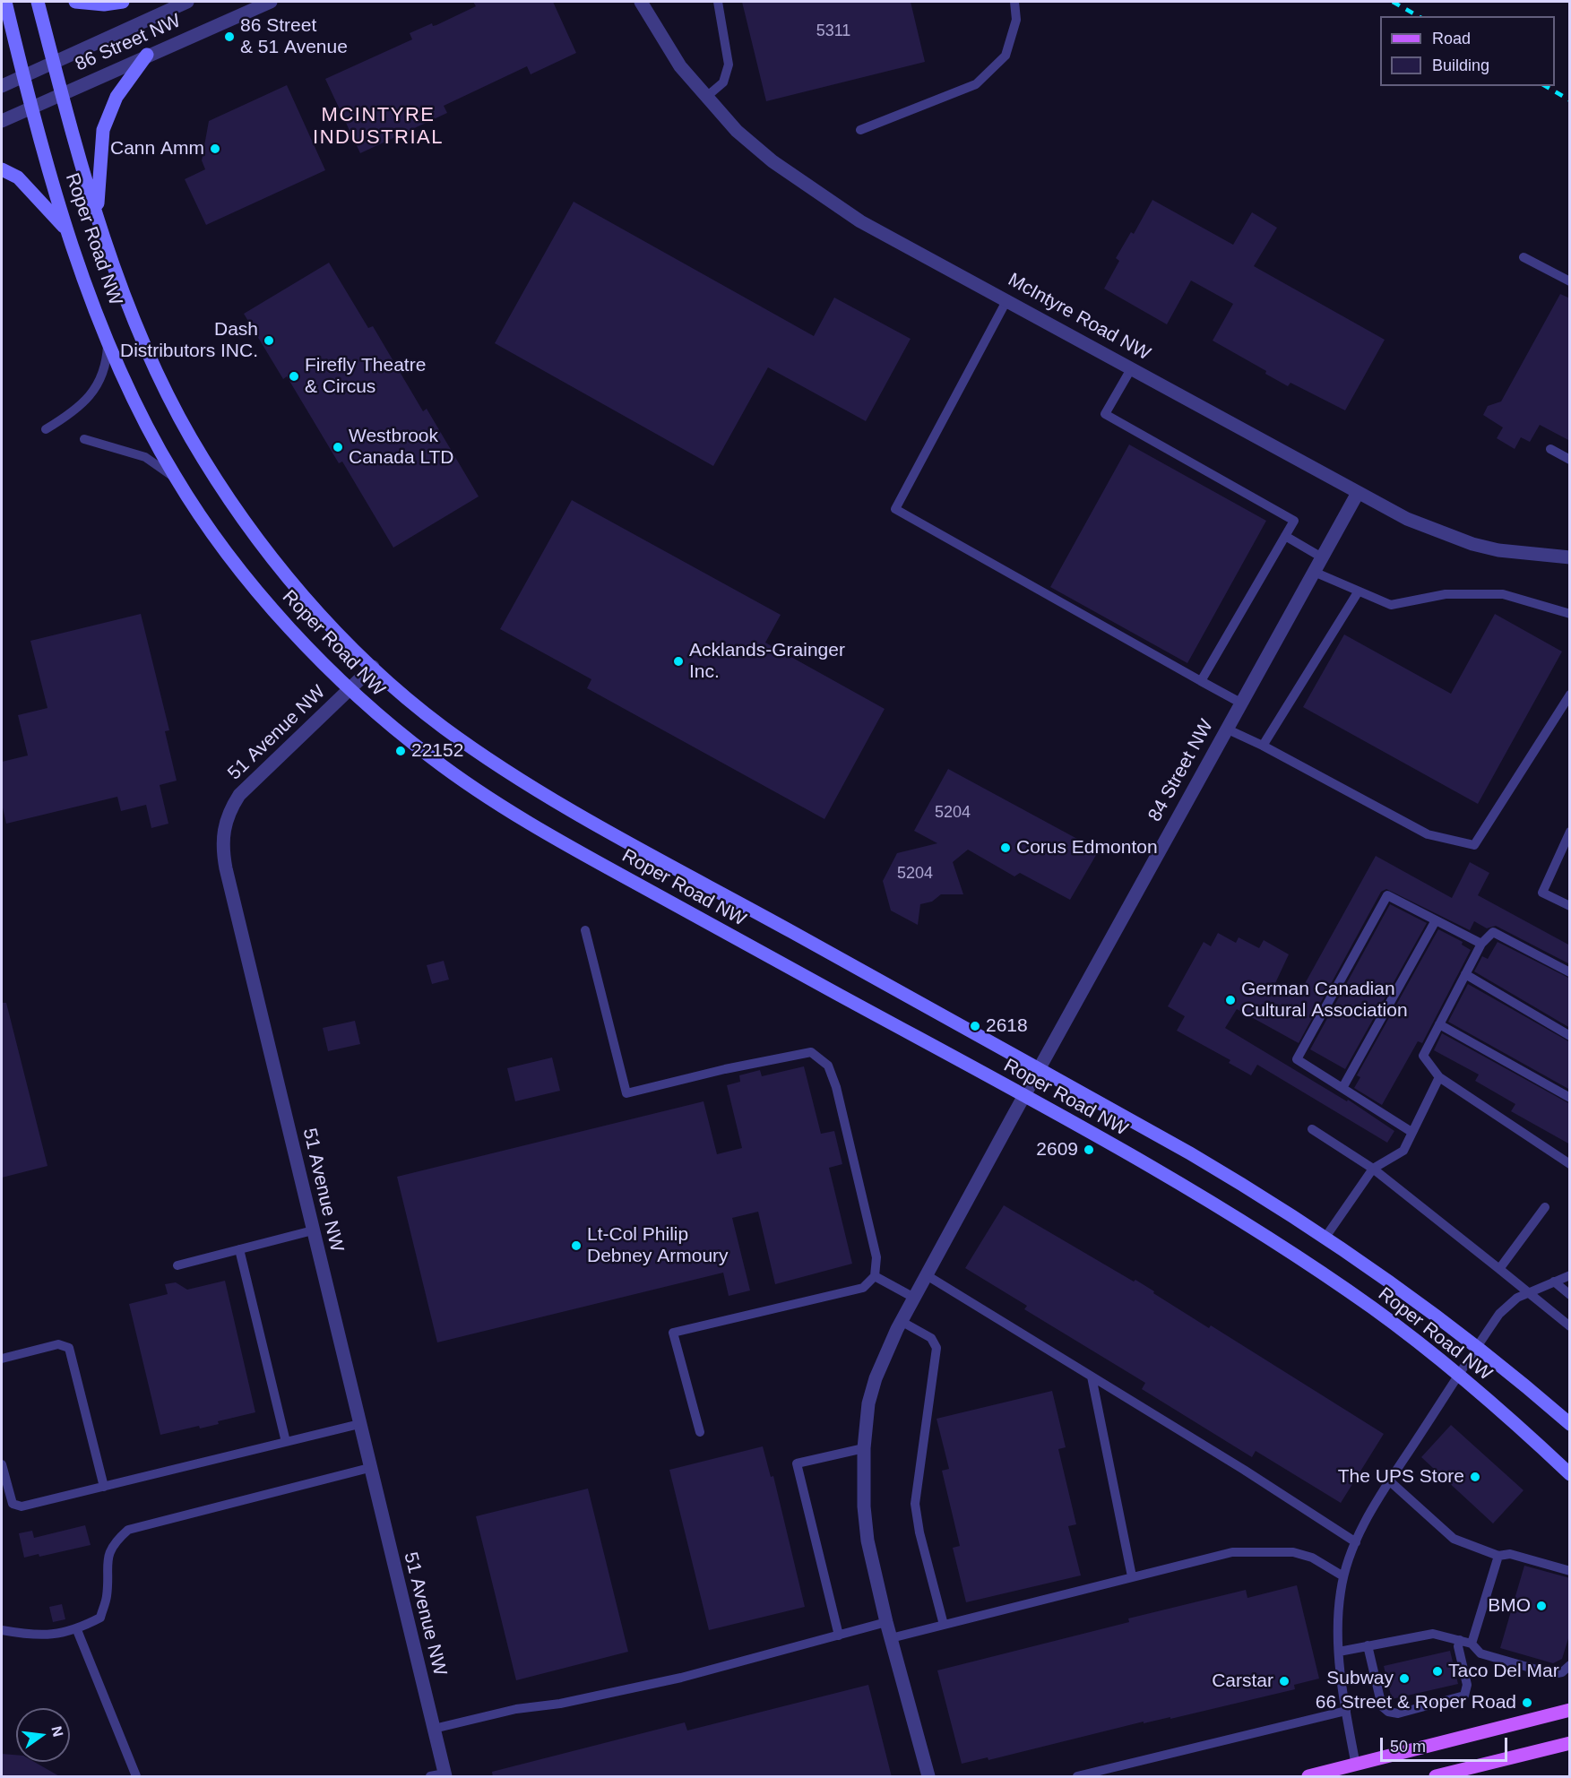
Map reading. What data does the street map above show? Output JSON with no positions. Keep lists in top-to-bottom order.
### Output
{
  "streets": {
    "main road": ["Roper Road NW"],
    "street": [
      "86 Street NW",
      "McIntyre Road NW",
      "51 Avenue NW",
      "84 Street NW"
    ]
  },
  "crossings": [
    ["86 Street NW", "Roper Road NW"],
    ["Roper Road NW", "51 Avenue NW"],
    ["Roper Road NW", "84 Street NW"],
    ["McIntyre Road NW", "84 Street NW"]
  ],
  "districts": ["MCINTYRE INDUSTRIAL"],
  "places": [
    "86 Street & 51 Avenue",
    "Cann Amm",
    "Dash Distributors INC.",
    "Firefly Theatre & Circus",
    "Westbrook Canada LTD",
    "Acklands-Grainger Inc.",
    "22152",
    "Corus Edmonton",
    "German Canadian Cultural Association",
    "2618",
    "2609",
    "Lt-Col Philip Debney Armoury",
    "The UPS Store",
    "BMO",
    "Taco Del Mar",
    "Subway",
    "Carstar",
    "66 Street & Roper Road"
  ],
  "house_numbers": ["5311", "5204", "5204"],
  "legend": ["Road", "Building"],
  "scale_bar": "50 m",
  "north": "right"
}
